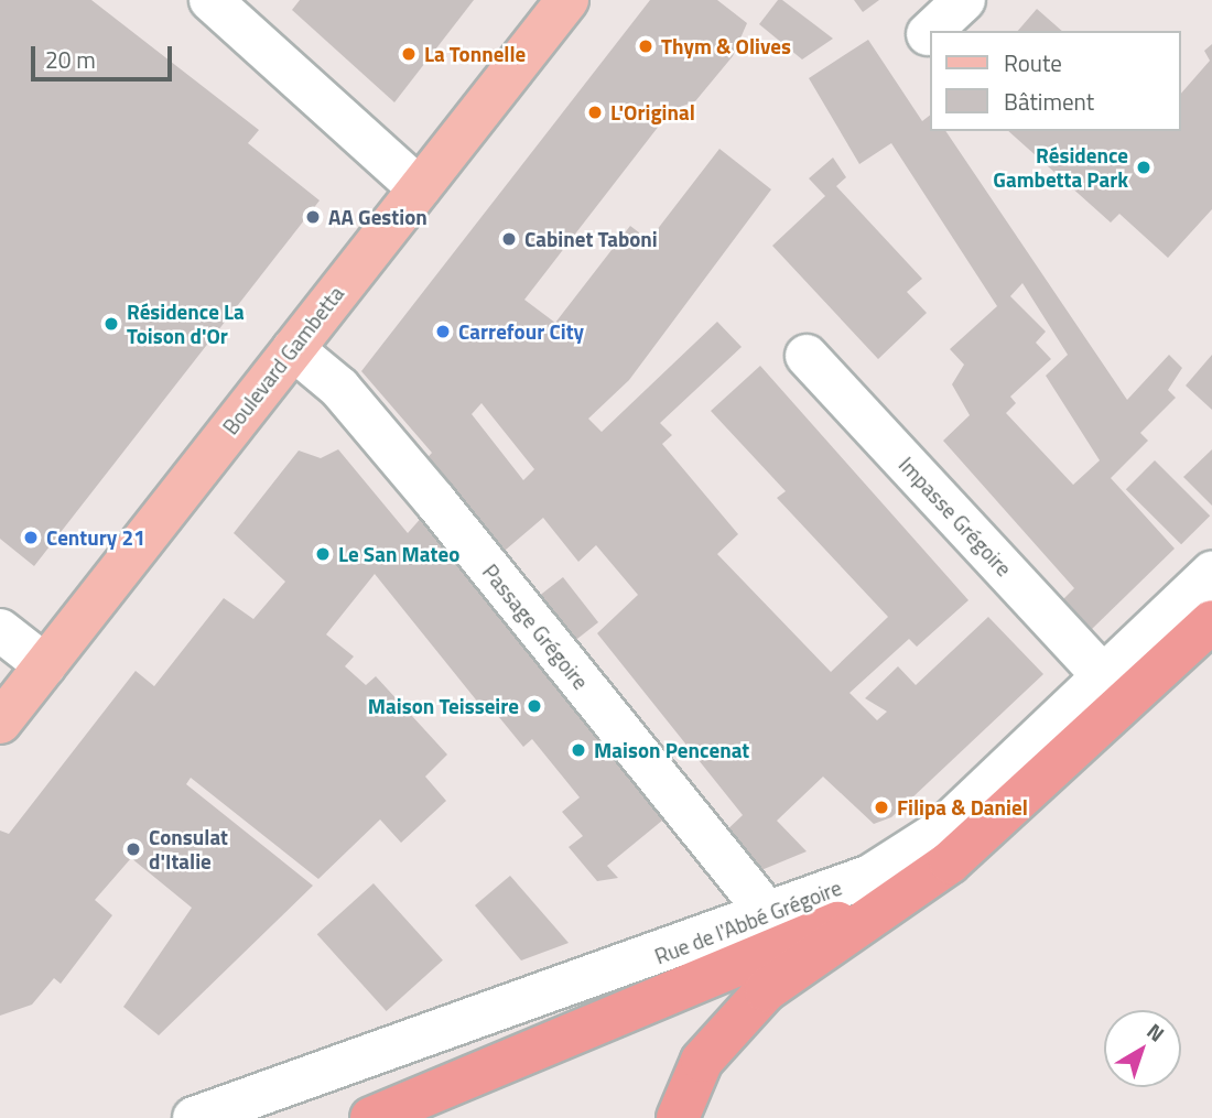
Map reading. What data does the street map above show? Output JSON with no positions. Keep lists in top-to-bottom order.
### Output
{
  "streets": {
    "main road": ["Boulevard Gambetta"],
    "street": ["Impasse Grégoire", "Passage Grégoire", "Rue de l'Abbé Grégoire"]
  },
  "crossings": [
    ["Boulevard Gambetta", "Passage Grégoire"],
    ["Impasse Grégoire", "Rue de l'Abbé Grégoire"],
    ["Passage Grégoire", "Rue de l'Abbé Grégoire"]
  ],
  "places": [
    "Thym & Olives",
    "La Tonnelle",
    "L'Original",
    "Résidence Gambetta Park",
    "AA Gestion",
    "Cabinet Taboni",
    "Résidence La Toison d'Or",
    "Carrefour City",
    "Century 21",
    "Le San Mateo",
    "Maison Teisseire",
    "Maison Pencenat",
    "Filipa & Daniel",
    "Consulat d'Italie"
  ],
  "legend": ["Route", "Bâtiment"],
  "scale_bar": "20 m",
  "north": "top right"
}
